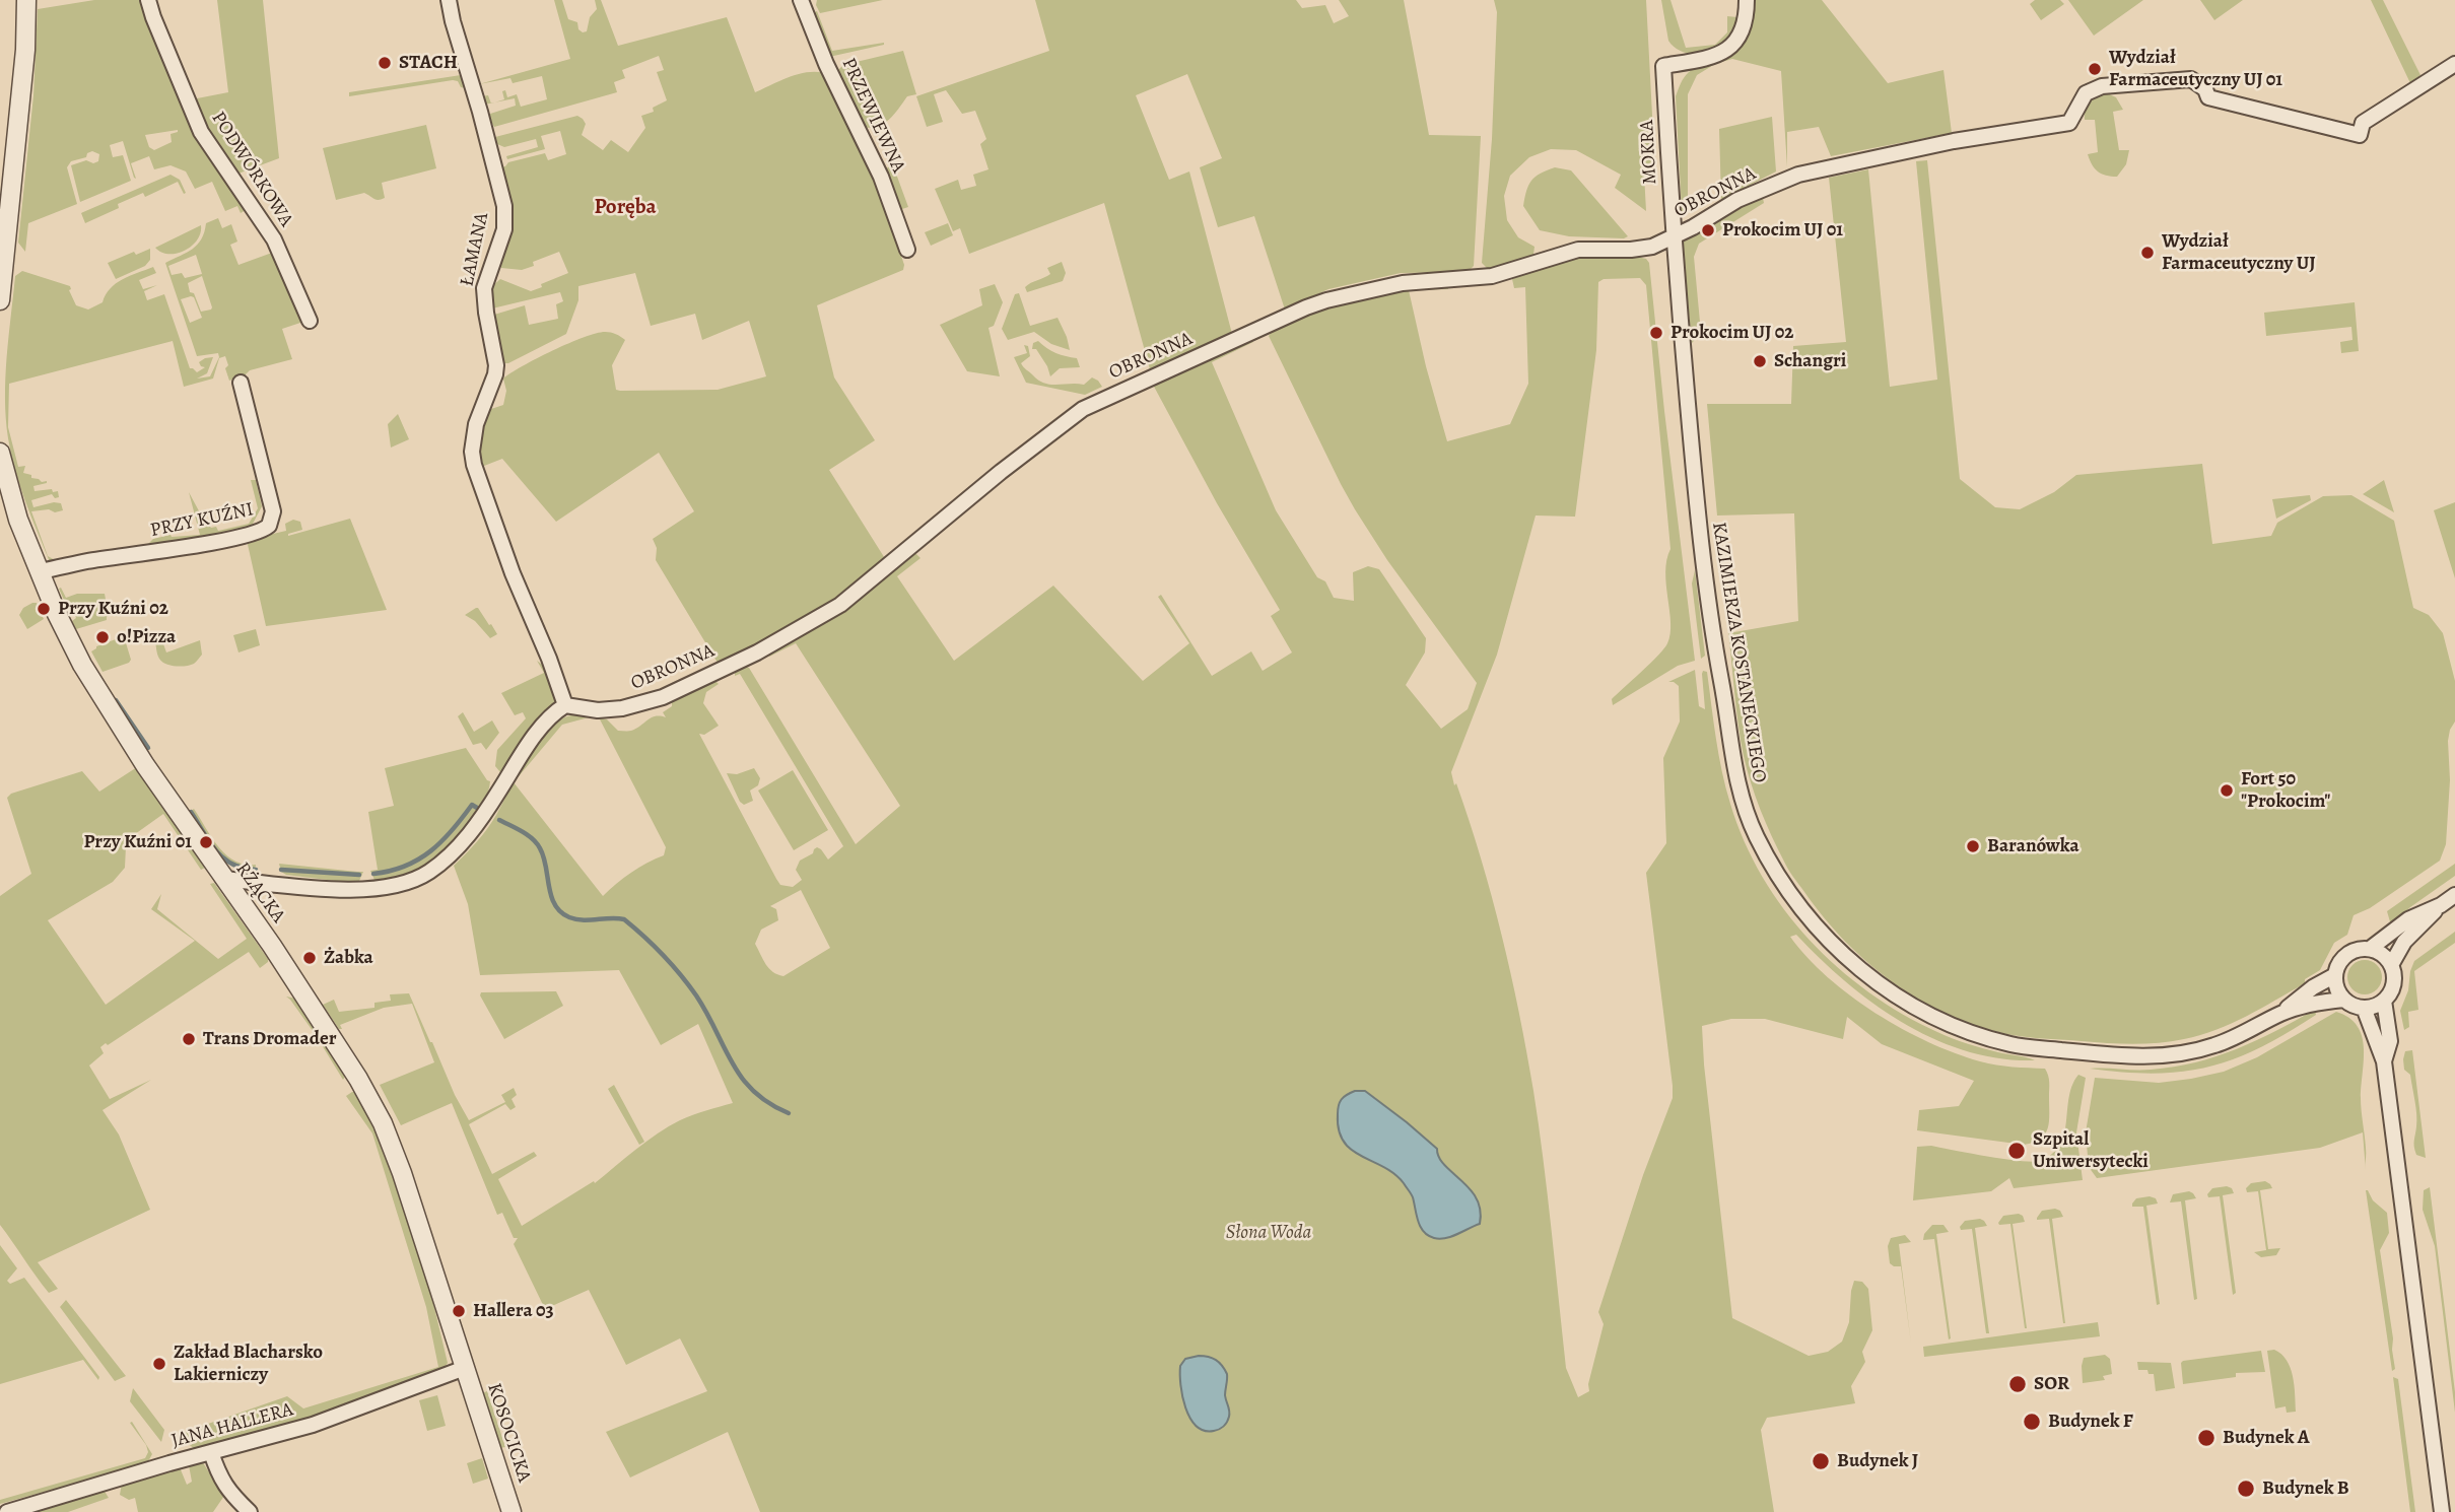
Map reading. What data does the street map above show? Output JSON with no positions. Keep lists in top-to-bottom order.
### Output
{
  "streets": {
    "street": [
      "PRZEWIEWNA",
      "MOKRA",
      "PODWÓRKOWA",
      "OBRONNA",
      "ŁAMANA",
      "PRZY KUŹNI",
      "KAZIMIERZA KOSTANECKIEGO",
      "RŻĄCKA",
      "JANA HALLERA",
      "KOSOCICKA"
    ]
  },
  "crossings": [
    ["MOKRA", "OBRONNA"],
    ["MOKRA", "KAZIMIERZA KOSTANECKIEGO"],
    ["OBRONNA", "ŁAMANA"],
    ["OBRONNA", "KAZIMIERZA KOSTANECKIEGO"],
    ["PRZY KUŹNI", "RŻĄCKA"],
    ["RŻĄCKA", "JANA HALLERA"],
    ["RŻĄCKA", "KOSOCICKA"],
    ["JANA HALLERA", "KOSOCICKA"]
  ],
  "districts": ["Poręba"],
  "parks": ["Słona Woda"],
  "places": [
    "STACH",
    "Wydział Farmaceutyczny UJ 01",
    "Prokocim UJ 01",
    "Wydział Farmaceutyczny UJ",
    "Prokocim UJ 02",
    "Schangri",
    "Przy Kuźni 02",
    "o!Pizza",
    "Fort 50 \"Prokocim\"",
    "Przy Kuźni 01",
    "Baranówka",
    "Żabka",
    "Trans Dromader",
    "Szpital Uniwersytecki",
    "Hallera 03",
    "Zakład Blacharsko Lakierniczy",
    "SOR",
    "Budynek F",
    "Budynek A",
    "Budynek J",
    "Budynek B"
  ]
}
